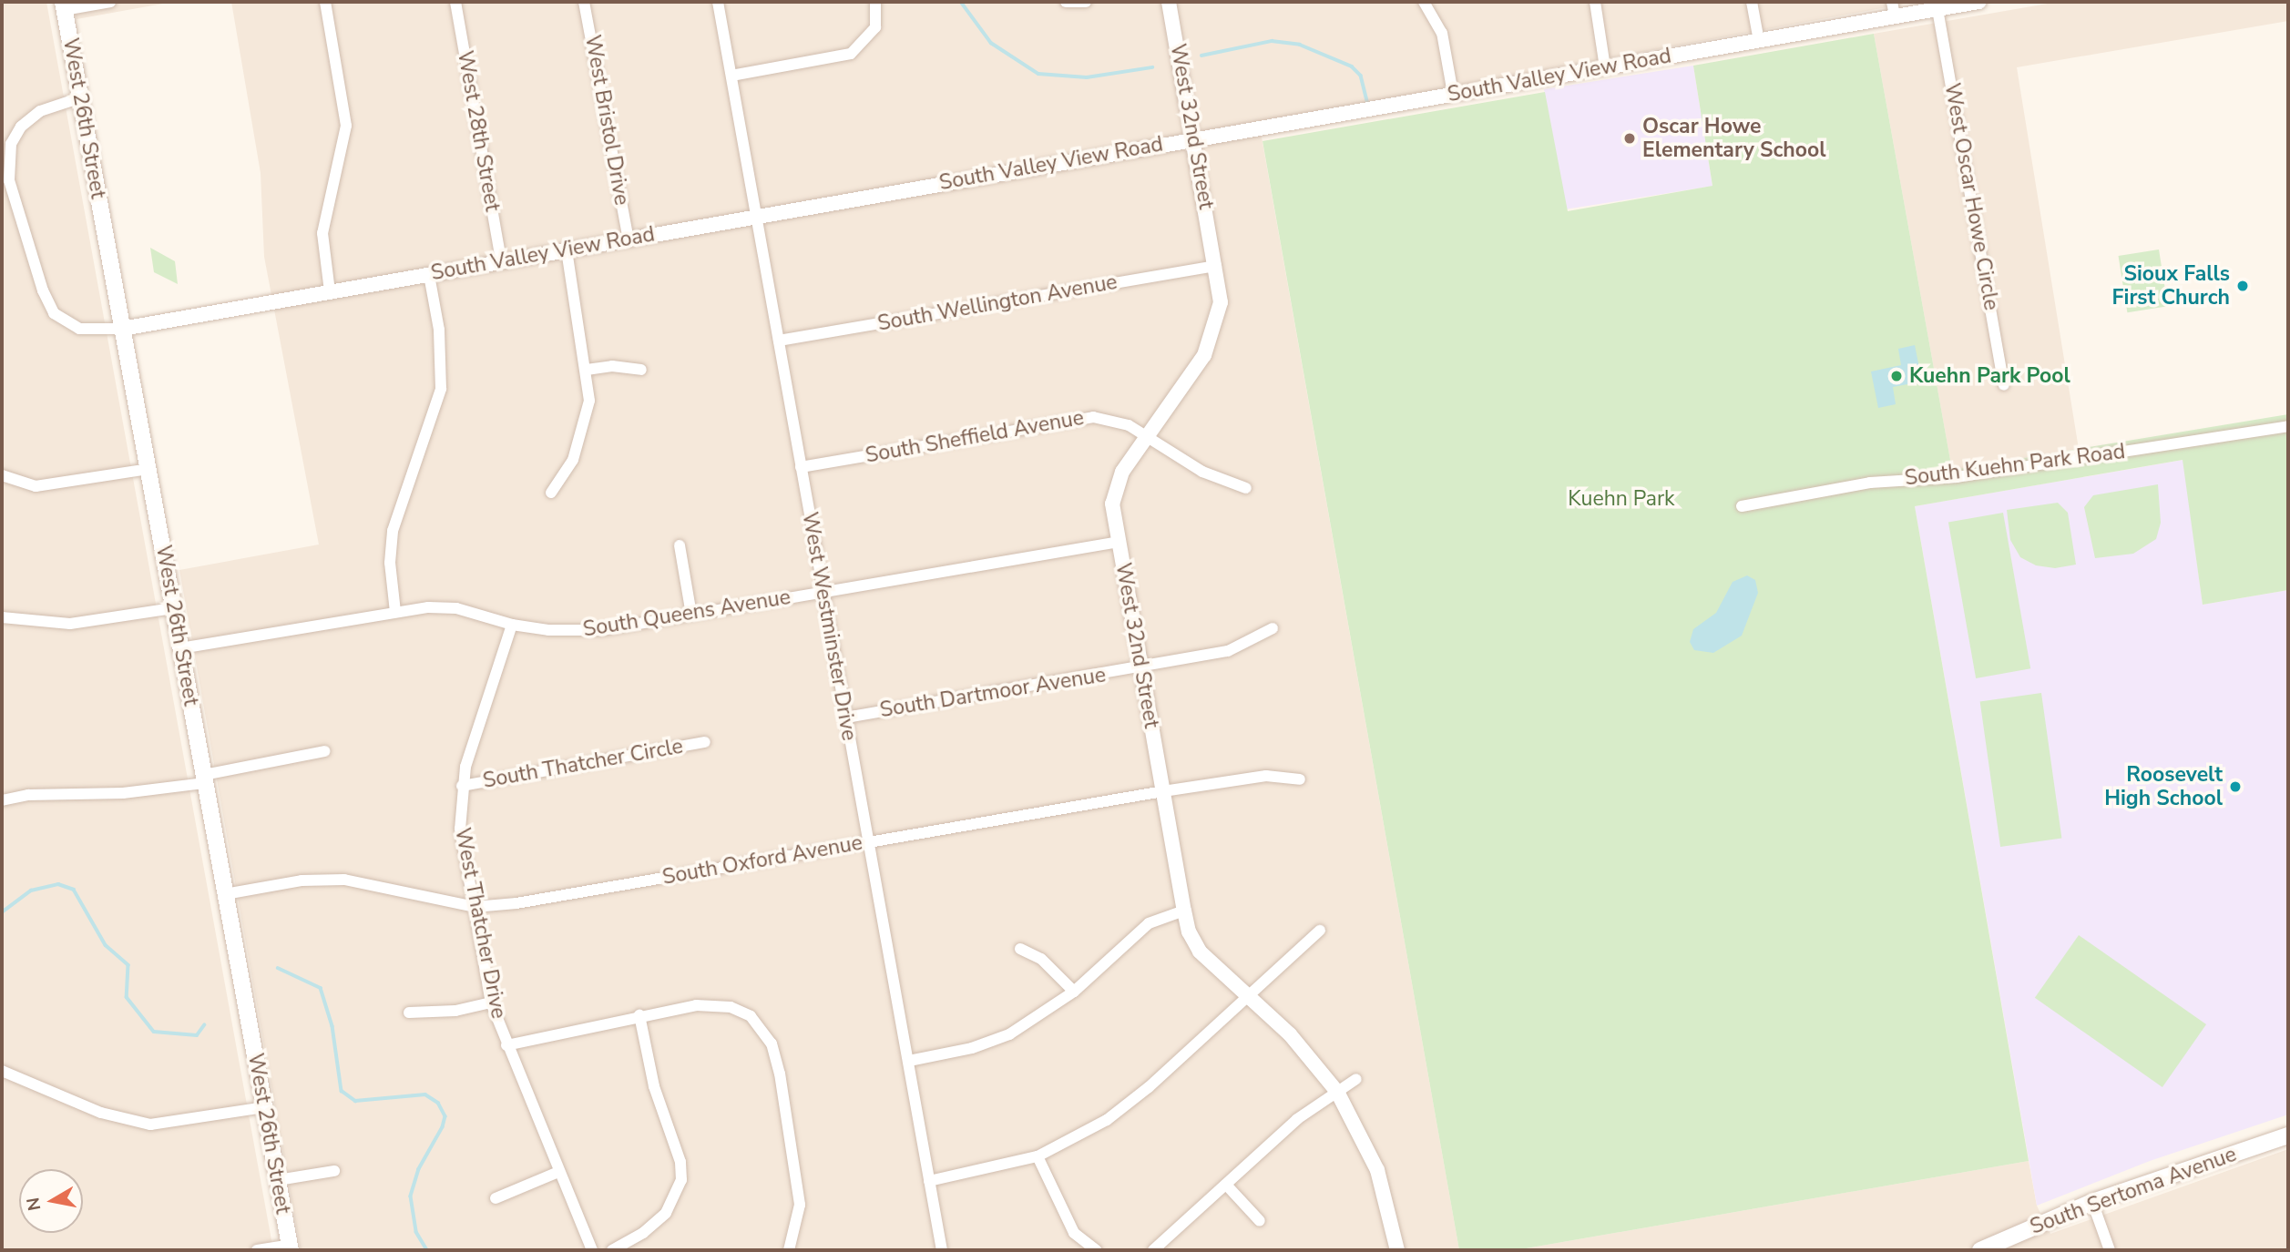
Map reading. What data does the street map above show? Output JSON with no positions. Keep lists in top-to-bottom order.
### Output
{
  "streets": {
    "main road": ["West 26th Street", "South Sertoma Avenue"],
    "street": [
      "South Valley View Road",
      "West Bristol Drive",
      "West 32nd Street",
      "West 28th Street",
      "West Oscar Howe Circle",
      "South Wellington Avenue",
      "South Sheffield Avenue",
      "South Kuehn Park Road",
      "South Queens Avenue",
      "West Westminster Drive",
      "South Dartmoor Avenue",
      "South Thatcher Circle",
      "South Oxford Avenue",
      "West Thatcher Drive"
    ]
  },
  "crossings": [
    ["South Valley View Road", "West 26th Street"],
    ["South Valley View Road", "West Bristol Drive"],
    ["South Valley View Road", "West 32nd Street"],
    ["South Valley View Road", "West 28th Street"],
    ["South Valley View Road", "West Oscar Howe Circle"],
    ["South Valley View Road", "West Westminster Drive"],
    ["West 26th Street", "South Queens Avenue"],
    ["West 26th Street", "South Oxford Avenue"],
    ["West 32nd Street", "South Wellington Avenue"],
    ["West 32nd Street", "South Sheffield Avenue"],
    ["West 32nd Street", "South Queens Avenue"],
    ["West 32nd Street", "South Dartmoor Avenue"],
    ["West 32nd Street", "South Oxford Avenue"],
    ["South Wellington Avenue", "West Westminster Drive"],
    ["South Sheffield Avenue", "West Westminster Drive"],
    ["South Queens Avenue", "West Westminster Drive"],
    ["South Queens Avenue", "West Thatcher Drive"],
    ["West Westminster Drive", "South Dartmoor Avenue"],
    ["West Westminster Drive", "South Oxford Avenue"],
    ["South Thatcher Circle", "West Thatcher Drive"],
    ["South Oxford Avenue", "West Thatcher Drive"]
  ],
  "parks": ["Kuehn Park"],
  "places": [
    "Oscar Howe Elementary School",
    "Sioux Falls First Church",
    "Kuehn Park Pool",
    "Roosevelt High School"
  ],
  "north": "left"
}
